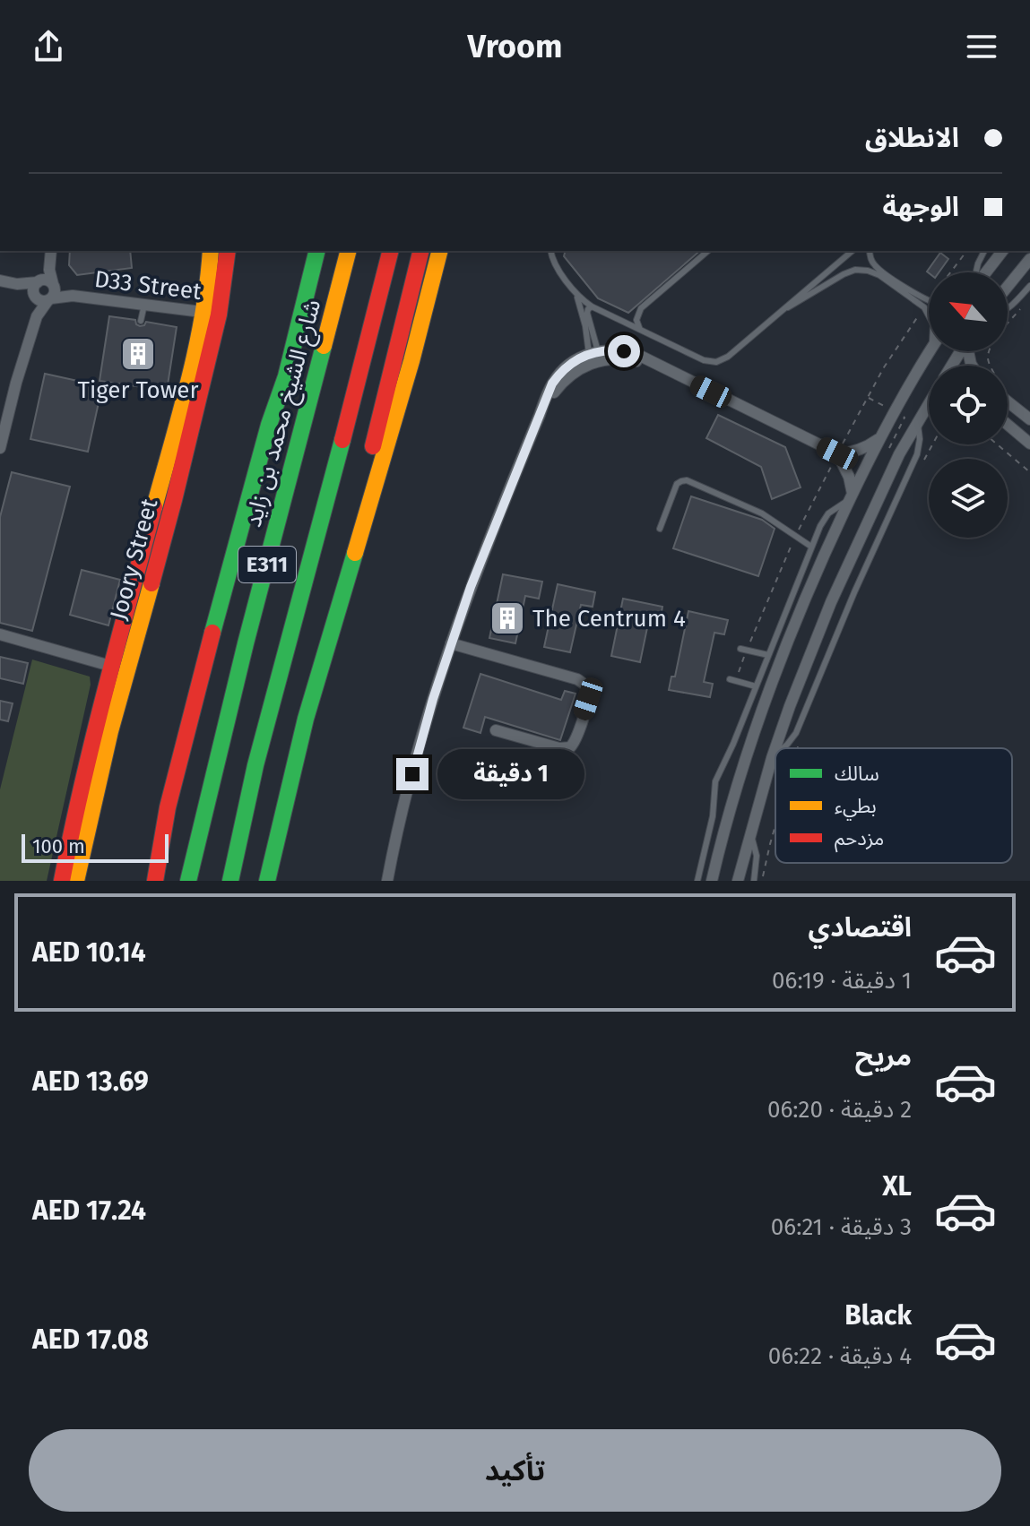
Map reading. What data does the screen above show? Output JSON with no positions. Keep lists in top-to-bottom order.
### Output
{
  "streets": {
    "main road": ["شارع الشيخ محمد بن زايد", "Joory Street", "E311"],
    "street": ["D33 Street"]
  },
  "crossings": [
    ["D33 Street", "Joory Street"]
  ],
  "places": {
    "building": ["Tiger Tower", "The Centrum 4"]
  },
  "legend": ["سالك", "بطيء", "مزدحم"],
  "scale_bar": "100 m",
  "north": "top left",
  "page": {
    "header": "Vroom",
    "banner": ["الانطلاق", "الوجهة"],
    "bubble": "1 دقيقة",
    "scale": "100 m",
    "list": [
      {
        "name": "اقتصادي",
        "note": "1 دقيقة · 06:19",
        "value": "AED 10.14"
      },
      {
        "name": "مريح",
        "note": "2 دقيقة · 06:20",
        "value": "AED 13.69"
      },
      {
        "name": "XL",
        "note": "3 دقيقة · 06:21",
        "value": "AED 17.24"
      },
      {
        "name": "Black",
        "note": "4 دقيقة · 06:22",
        "value": "AED 17.08"
      }
    ],
    "buttons": "تأكيد"
  }
}
